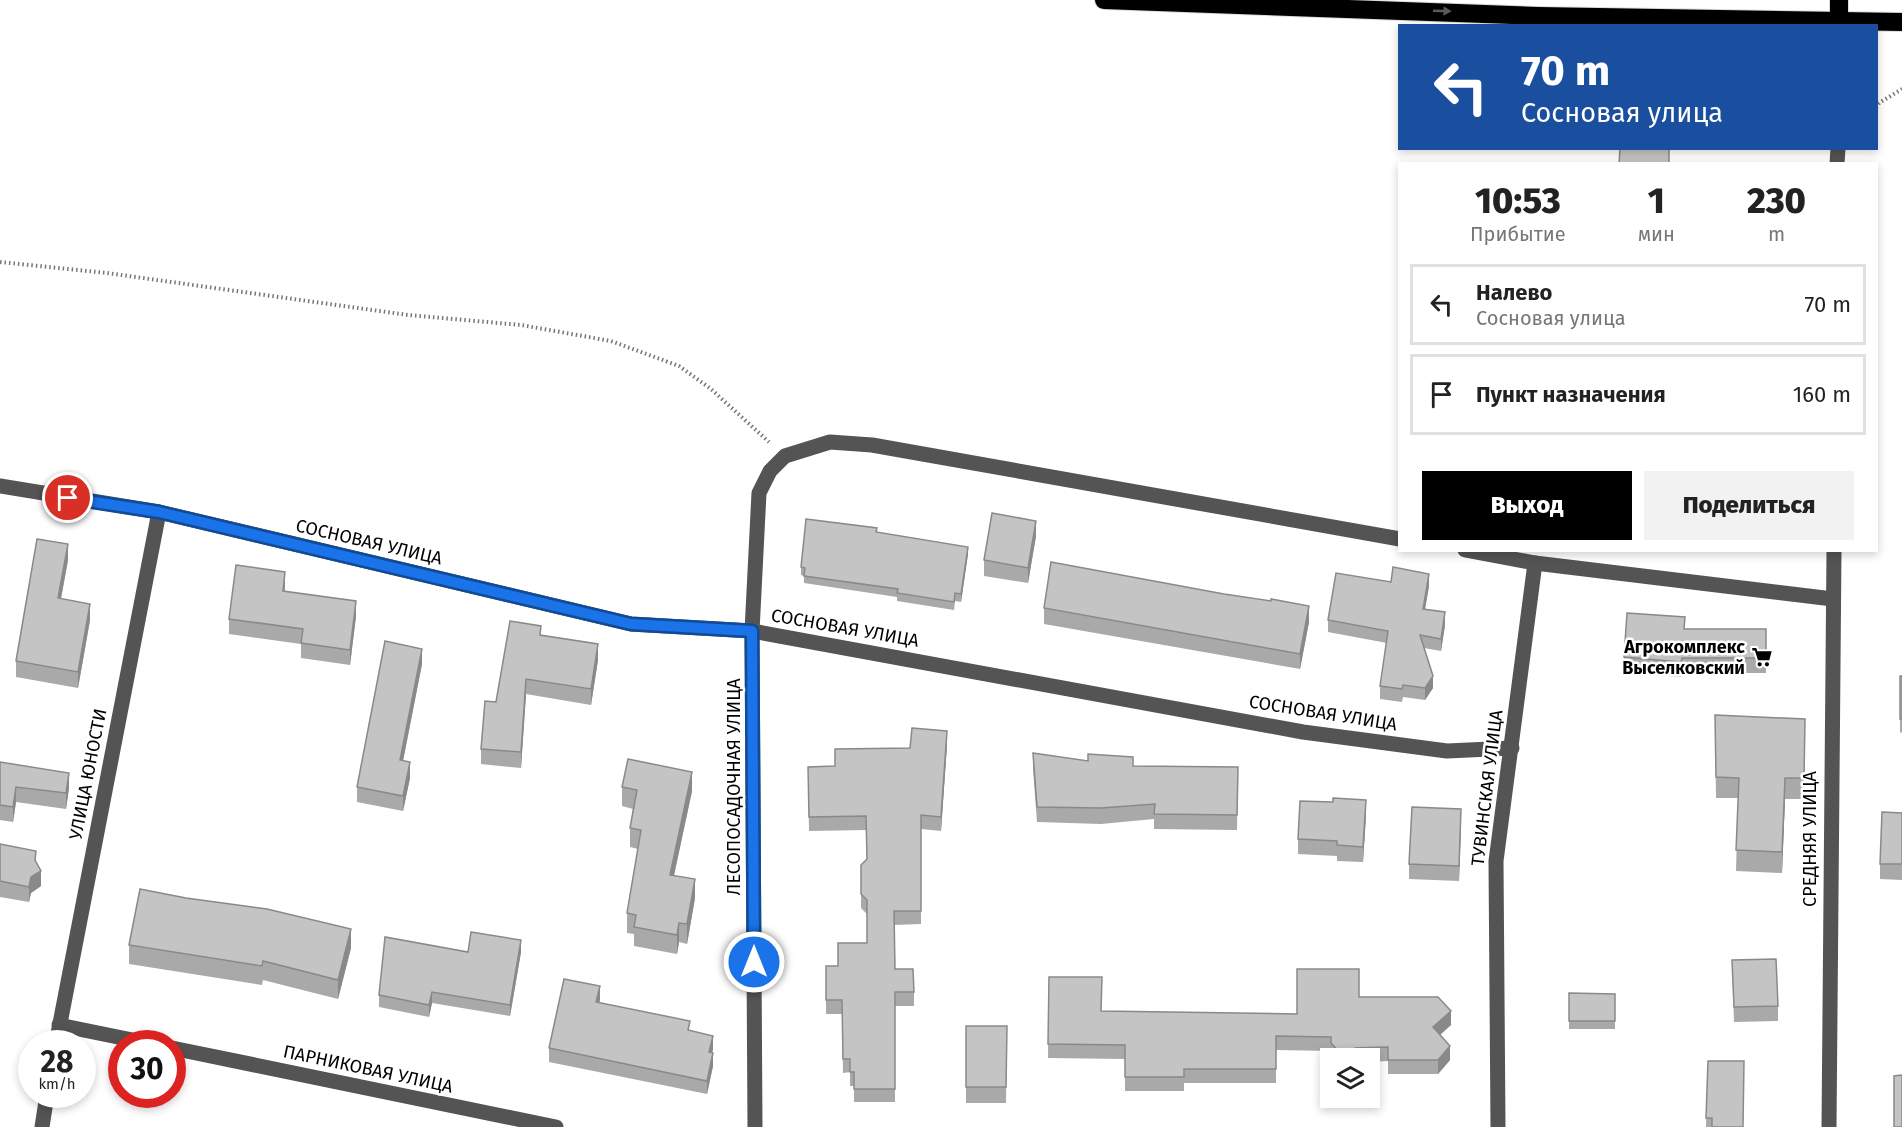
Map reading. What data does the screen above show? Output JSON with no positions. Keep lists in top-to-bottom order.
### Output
{
  "streets": {
    "street": [
      "СОСНОВАЯ УЛИЦА",
      "УЛИЦА ЮНОСТИ",
      "ЛЕСОПОСАДОЧНАЯ УЛИЦА",
      "ТУВИНСКАЯ УЛИЦА",
      "СРЕДНЯЯ УЛИЦА",
      "ПАРНИКОВАЯ УЛИЦА"
    ]
  },
  "crossings": [
    ["СОСНОВАЯ УЛИЦА", "УЛИЦА ЮНОСТИ"],
    ["СОСНОВАЯ УЛИЦА", "ЛЕСОПОСАДОЧНАЯ УЛИЦА"],
    ["СОСНОВАЯ УЛИЦА", "ТУВИНСКАЯ УЛИЦА"]
  ],
  "places": {
    "supermarket": ["Агрокомплекс Выселковский"]
  },
  "page": {
    "turn": ["70 m", "Сосновая улица"],
    "eta": [
      "10:53",
      "Прибытие",
      "1",
      "мин",
      "230",
      "m"
    ],
    "list": [
      {
        "name": "Налево",
        "note": "Сосновая улица",
        "value": "70 m"
      },
      {
        "name": "Пункт назначения",
        "value": "160 m"
      }
    ],
    "buttons": ["Выход", "Поделиться"],
    "speed": "28 km/h",
    "limit": "30"
  }
}
